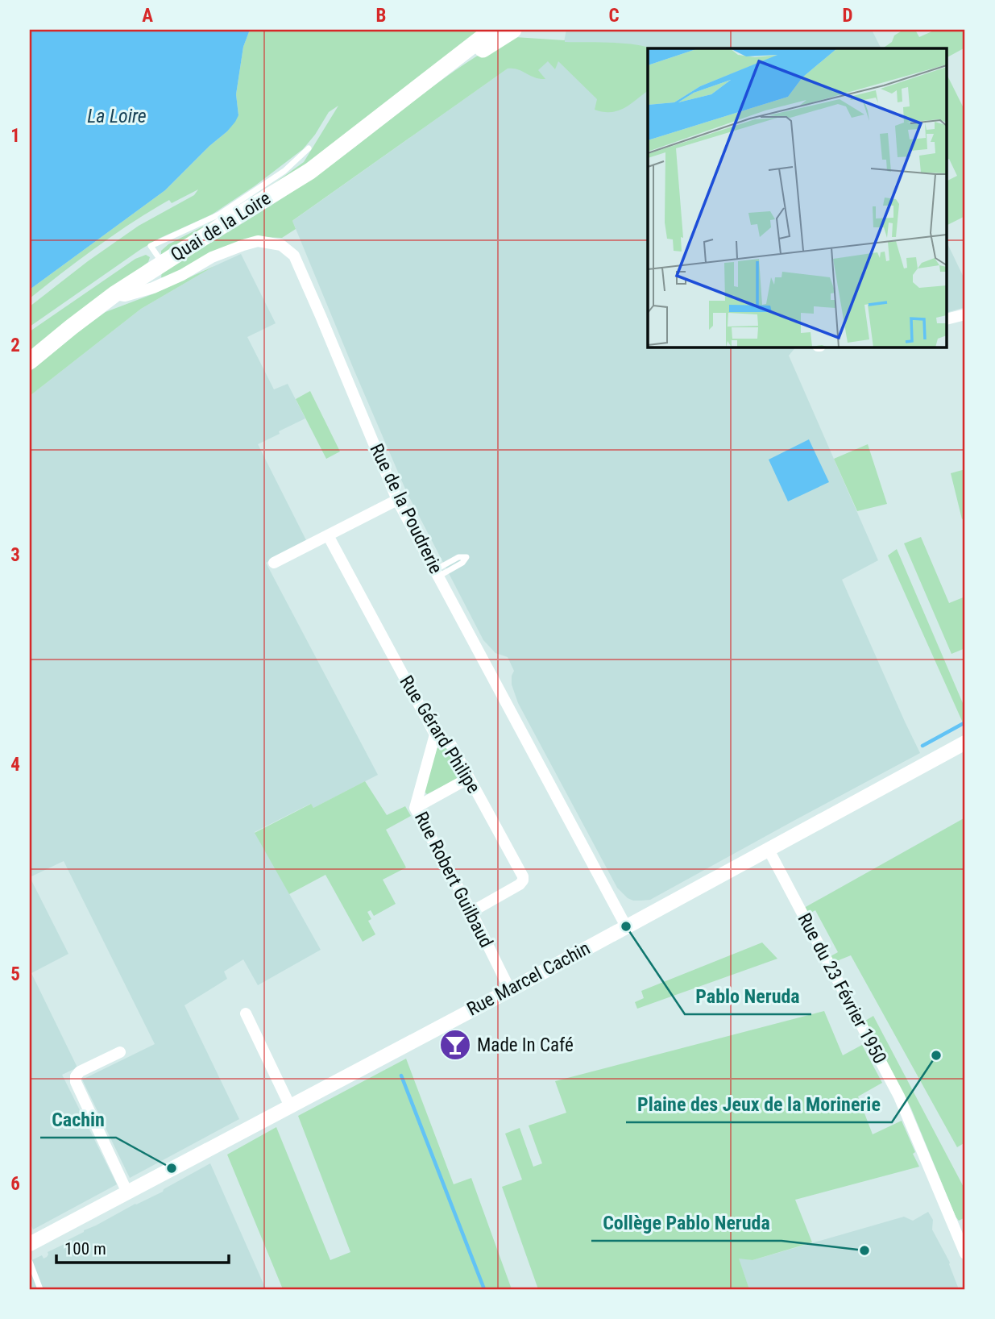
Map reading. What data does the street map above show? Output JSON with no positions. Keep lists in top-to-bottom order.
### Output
{
  "streets": {
    "main road": ["Quai de la Loire"],
    "street": [
      "Rue de la Poudrerie",
      "Rue Gérard Philipe",
      "Rue Robert Guilbaud",
      "Rue Marcel Cachin",
      "Rue du 23 Février 1950"
    ]
  },
  "crossings": [
    ["Quai de la Loire", "Rue de la Poudrerie"],
    ["Rue de la Poudrerie", "Rue Marcel Cachin"],
    ["Rue Gérard Philipe", "Rue Robert Guilbaud"],
    ["Rue Robert Guilbaud", "Rue Marcel Cachin"],
    ["Rue Marcel Cachin", "Rue du 23 Février 1950"]
  ],
  "water": ["La Loire"],
  "places": {
    "other": [
      "Pablo Neruda",
      "Plaine des Jeux de la Morinerie",
      "Cachin",
      "Collège Pablo Neruda"
    ],
    "bar": ["Made In Café"]
  },
  "scale_bar": "100 m",
  "grid": {
    "columns": [
      "A",
      "B",
      "C",
      "D"
    ],
    "rows": [
      "1",
      "2",
      "3",
      "4",
      "5",
      "6"
    ]
  }
}
